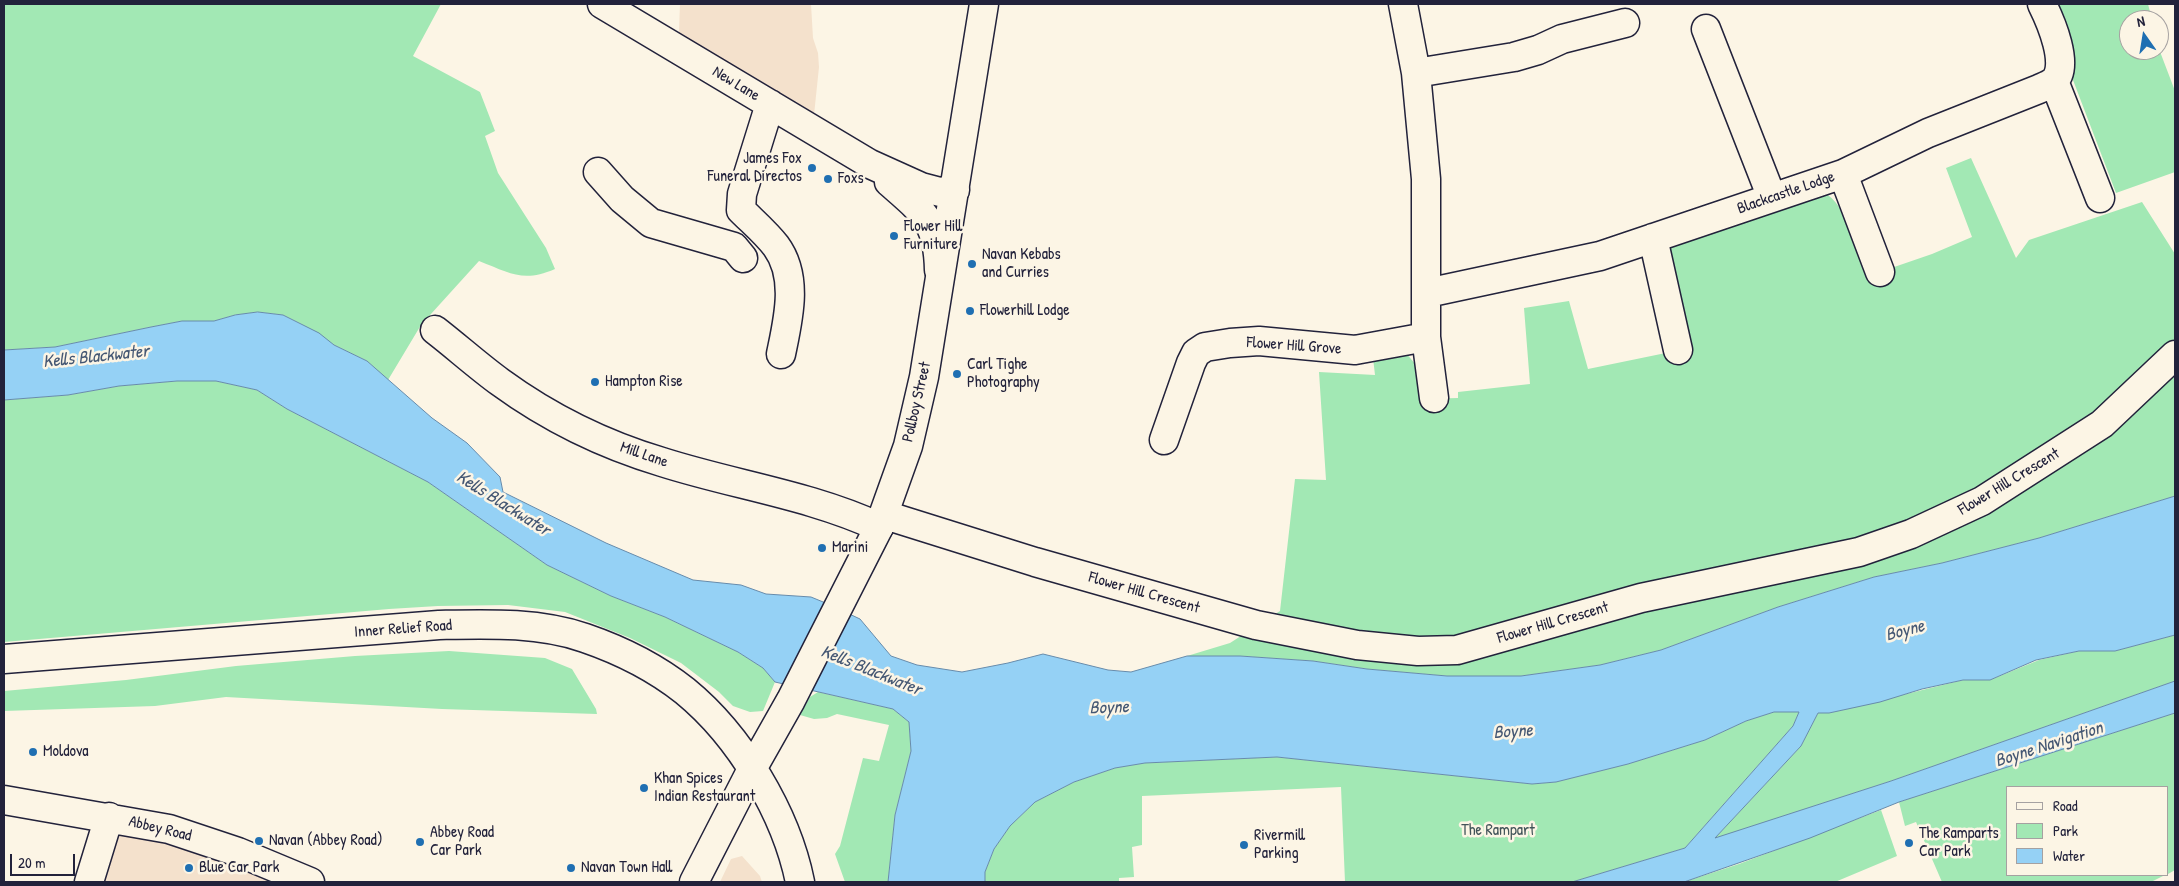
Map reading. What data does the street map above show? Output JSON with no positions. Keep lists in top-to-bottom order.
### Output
{
  "streets": {
    "street": [
      "New Lane",
      "Blackcastle Lodge",
      "Flower Hill Grove",
      "Pollboy Street",
      "Mill Lane",
      "Flower Hill Crescent",
      "Inner Relief Road",
      "Abbey Road"
    ]
  },
  "crossings": [
    ["New Lane", "Pollboy Street"],
    ["Pollboy Street", "Mill Lane"],
    ["Pollboy Street", "Flower Hill Crescent"],
    ["Pollboy Street", "Inner Relief Road"],
    ["Mill Lane", "Flower Hill Crescent"]
  ],
  "water": ["Kells Blackwater", "Boyne", "Boyne Navigation"],
  "parks": ["The Rampart"],
  "places": [
    "James Fox Funeral Directos",
    "Foxs",
    "Flower Hill Furniture",
    "Navan Kebabs and Curries",
    "Flowerhill Lodge",
    "Carl Tighe Photography",
    "Hampton Rise",
    "Marini",
    "Moldova",
    "Khan Spices Indian Restaurant",
    "Navan (Abbey Road)",
    "Abbey Road Car Park",
    "The Ramparts Car Park",
    "Rivermill Parking",
    "Blue Car Park",
    "Navan Town Hall"
  ],
  "legend": ["Road", "Park", "Water"],
  "scale_bar": "20 m",
  "north": "top"
}
